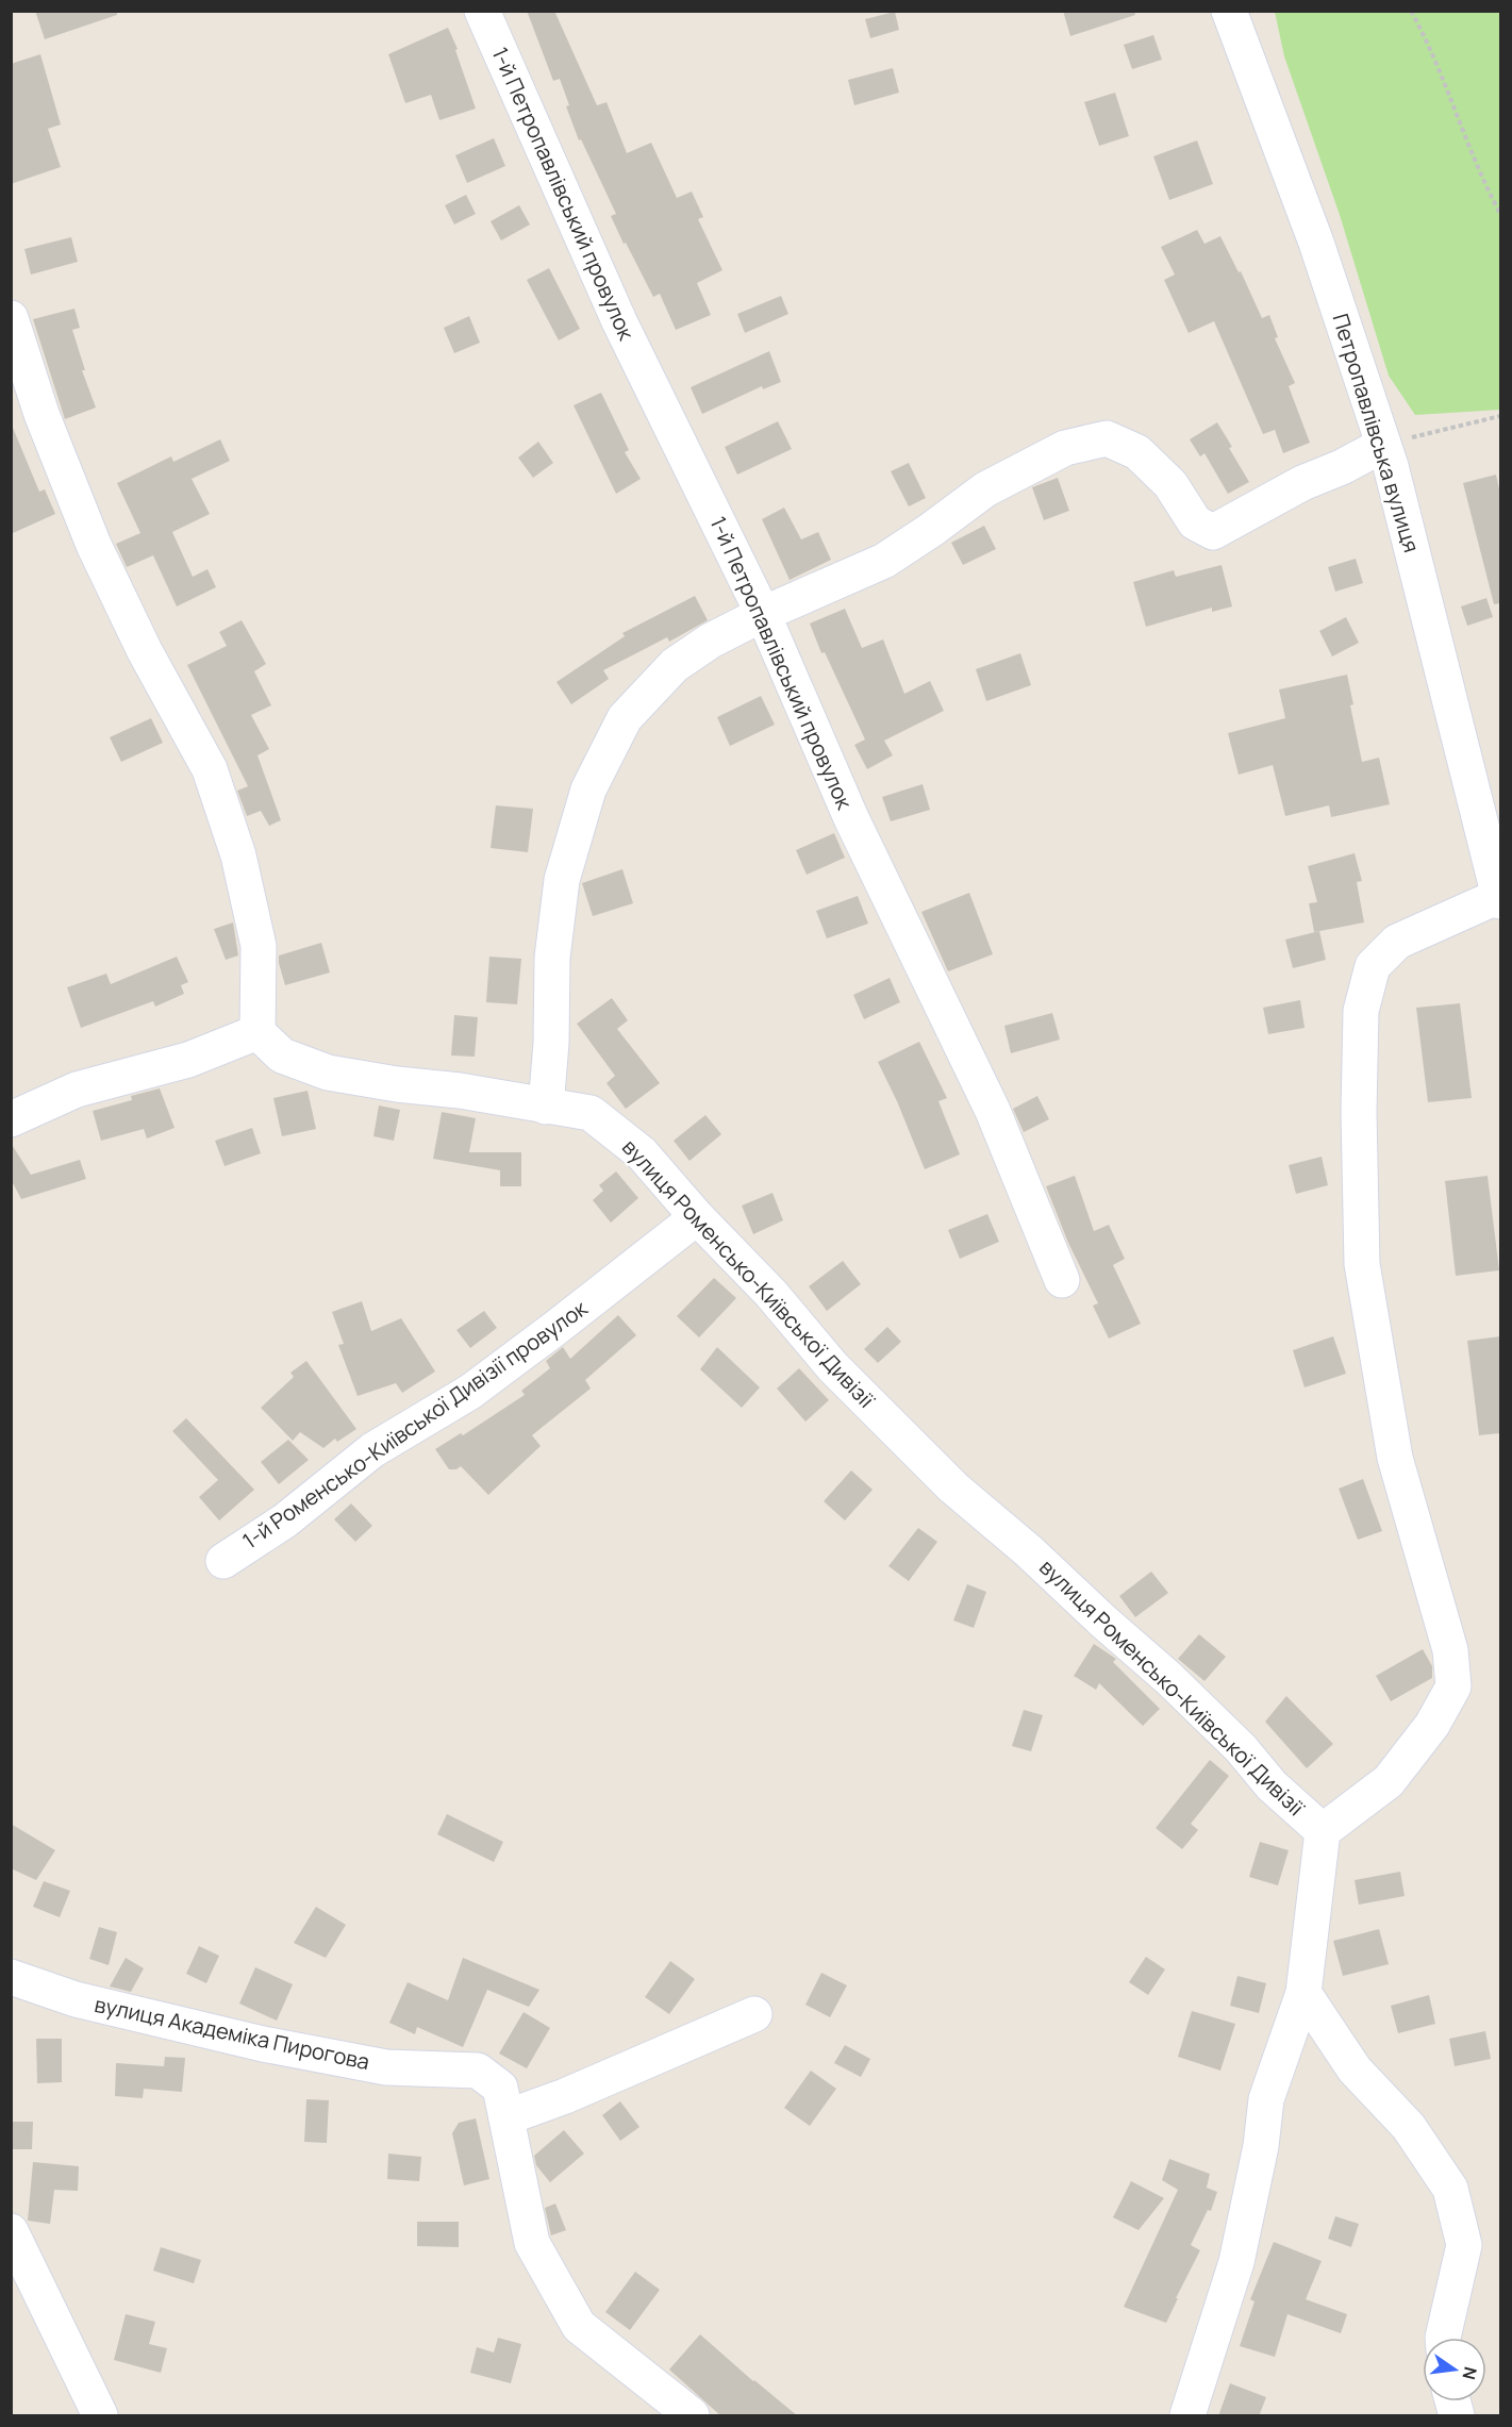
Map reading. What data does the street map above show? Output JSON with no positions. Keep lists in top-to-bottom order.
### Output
{
  "streets": {
    "street": [
      "1-й Петропавлівський провулок",
      "Петропавлівська вулиця",
      "вулиця Роменсько-Київської Дивізії",
      "1-й Роменсько-Київської Дивізії провулок",
      "вулиця Академіка Пирогова"
    ]
  },
  "crossings": [
    ["вулиця Роменсько-Київської Дивізії", "1-й Роменсько-Київської Дивізії провулок"]
  ],
  "north": "right"
}
